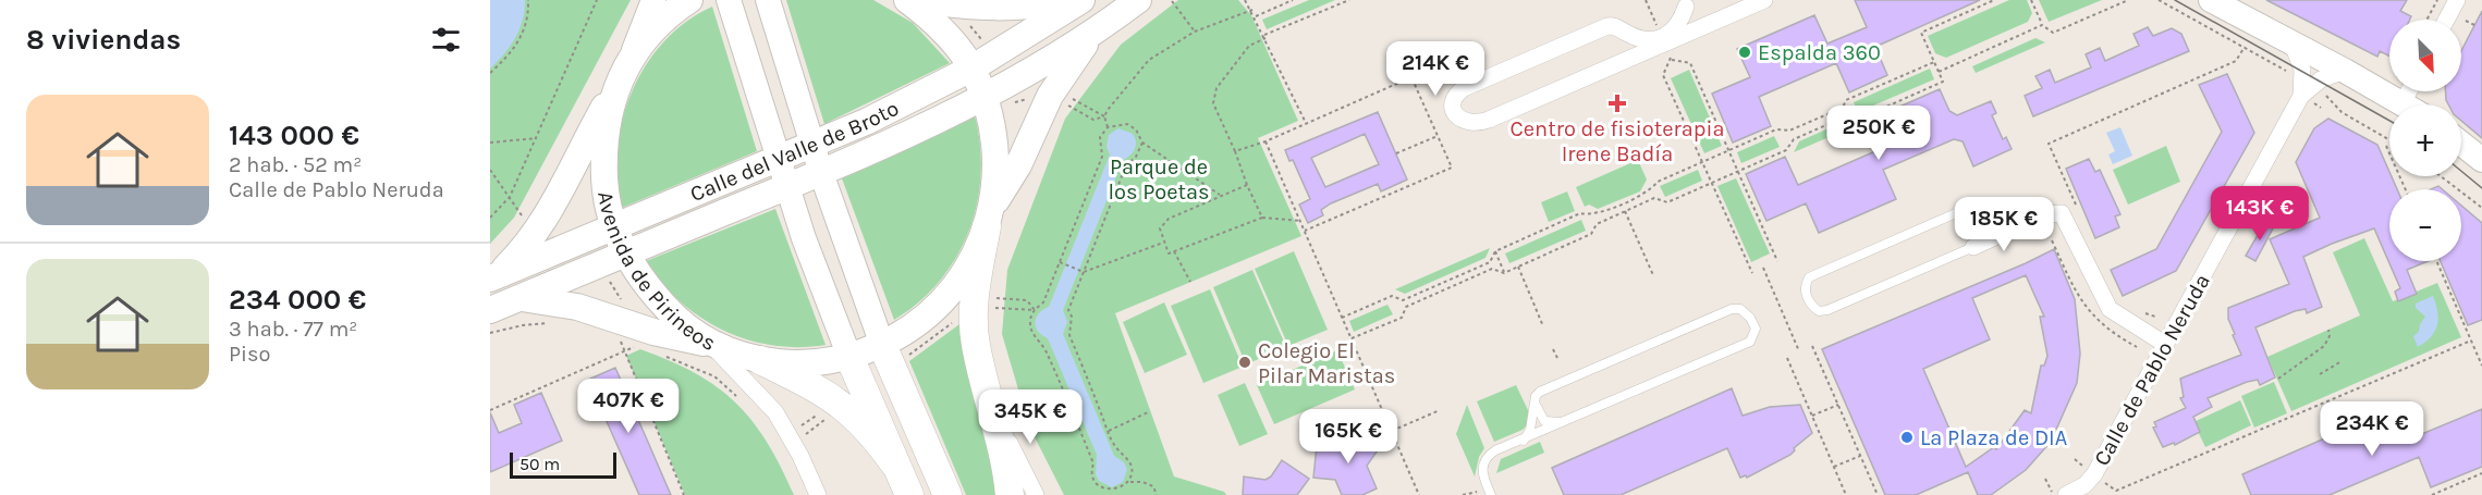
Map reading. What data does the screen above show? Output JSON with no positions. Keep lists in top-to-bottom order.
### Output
{
  "streets": {
    "main road": ["Calle del Valle de Broto", "Avenida de Pirineos"],
    "street": ["Calle de Pablo Neruda"]
  },
  "crossings": [
    ["Calle del Valle de Broto", "Avenida de Pirineos"]
  ],
  "parks": ["Parque de los Poetas"],
  "places": {
    "other": ["Espalda 360", "Colegio El Pilar Maristas", "La Plaza de DIA"],
    "health": ["Centro de fisioterapia Irene Badía"]
  },
  "scale_bar": "50 m",
  "north": "bottom right",
  "page": {
    "heading": "8 viviendas",
    "map_buttons": ["+", "−"],
    "price": [
      "214K €",
      "250K €",
      "143K €",
      "185K €",
      "407K €",
      "345K €",
      "234K €",
      "165K €"
    ],
    "list": [
      {
        "name": "143 000 €",
        "note": "2 hab. · 52 m² · Calle de Pablo Neruda"
      },
      {
        "name": "234 000 €",
        "note": "3 hab. · 77 m² · Piso"
      }
    ],
    "scale": "50 m"
  }
}
